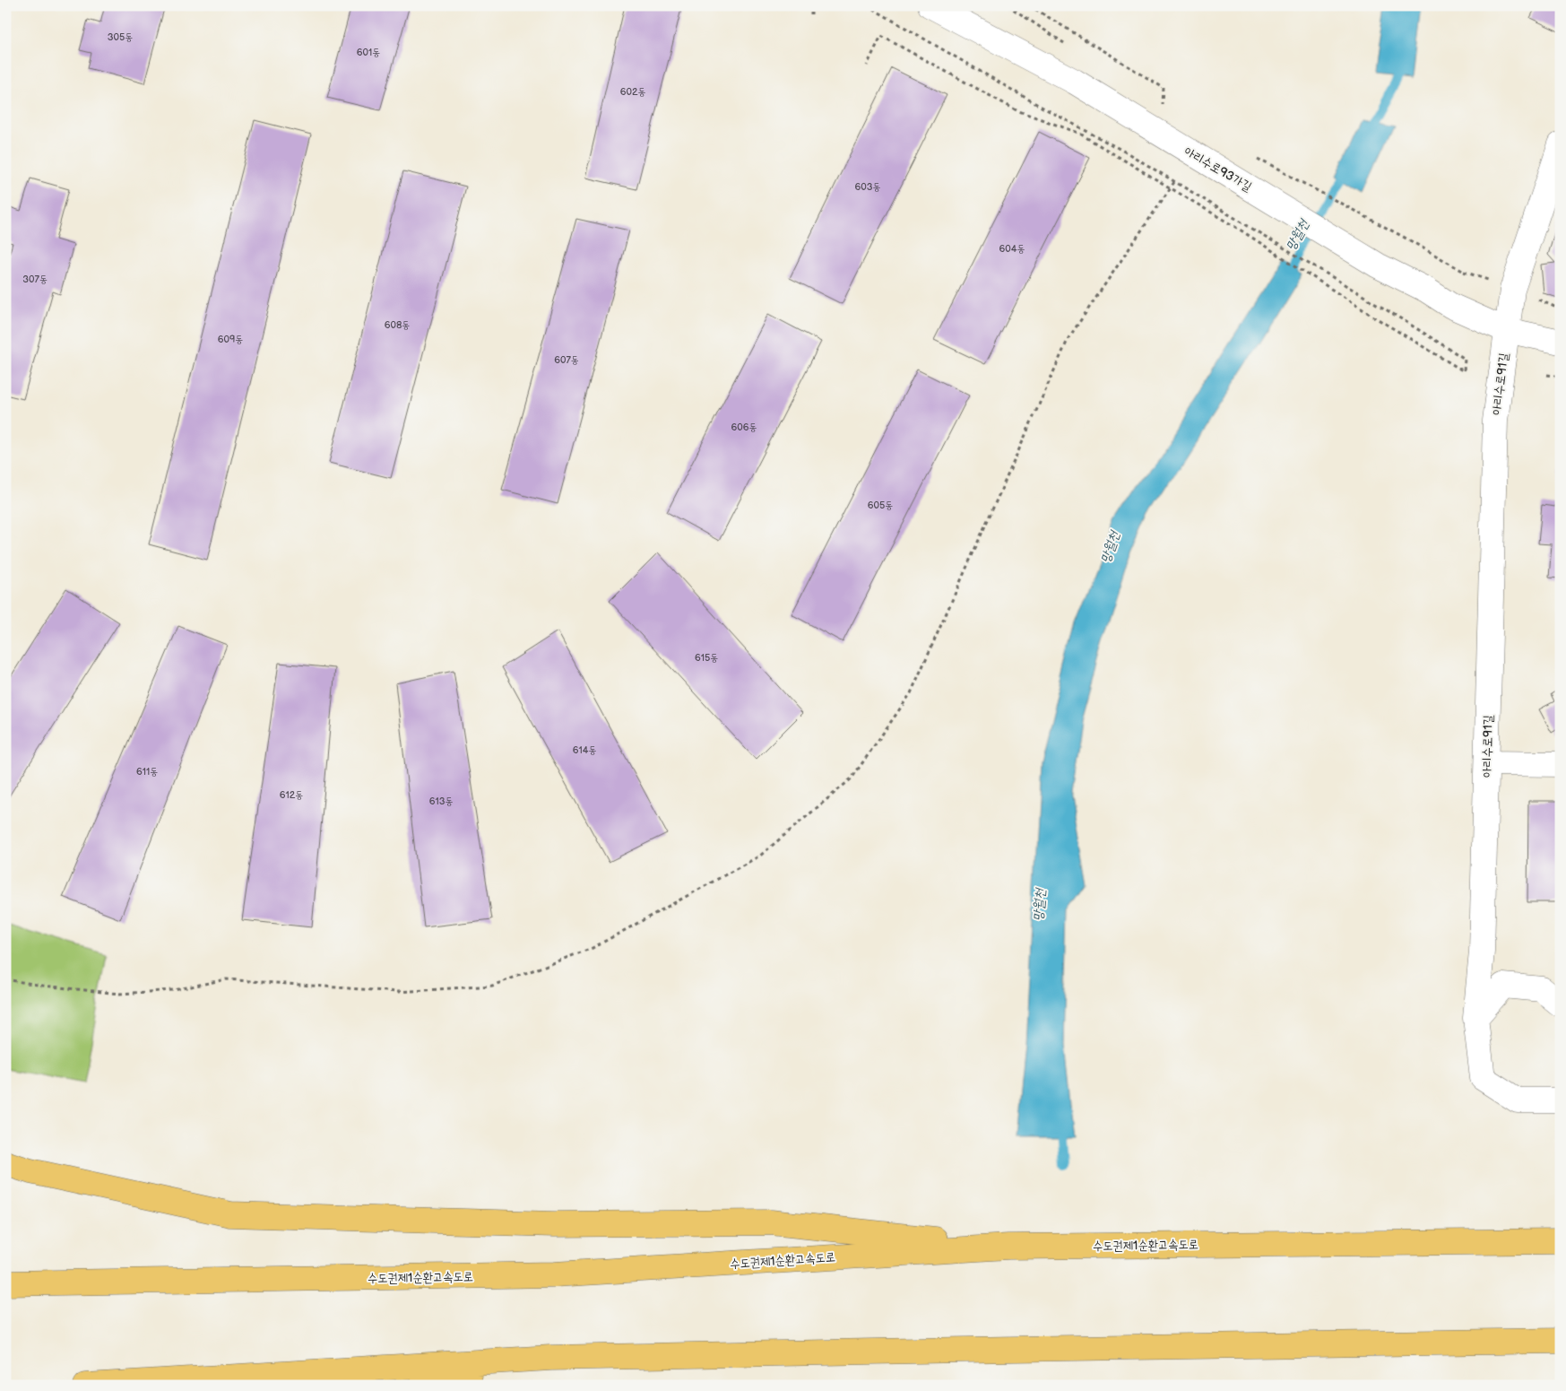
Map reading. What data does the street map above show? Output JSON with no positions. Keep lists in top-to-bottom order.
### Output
{
  "streets": {
    "highway": ["수도권제1순환고속도로"],
    "street": ["아리수로93가길", "아리수로91길"]
  },
  "crossings": [
    ["아리수로93가길", "아리수로91길"]
  ],
  "water": ["망월천"],
  "house_numbers": [
    "305동",
    "601동",
    "602동",
    "603동",
    "604동",
    "307동",
    "608동",
    "609동",
    "607동",
    "606동",
    "605동",
    "615동",
    "614동",
    "611동",
    "612동",
    "613동"
  ]
}
